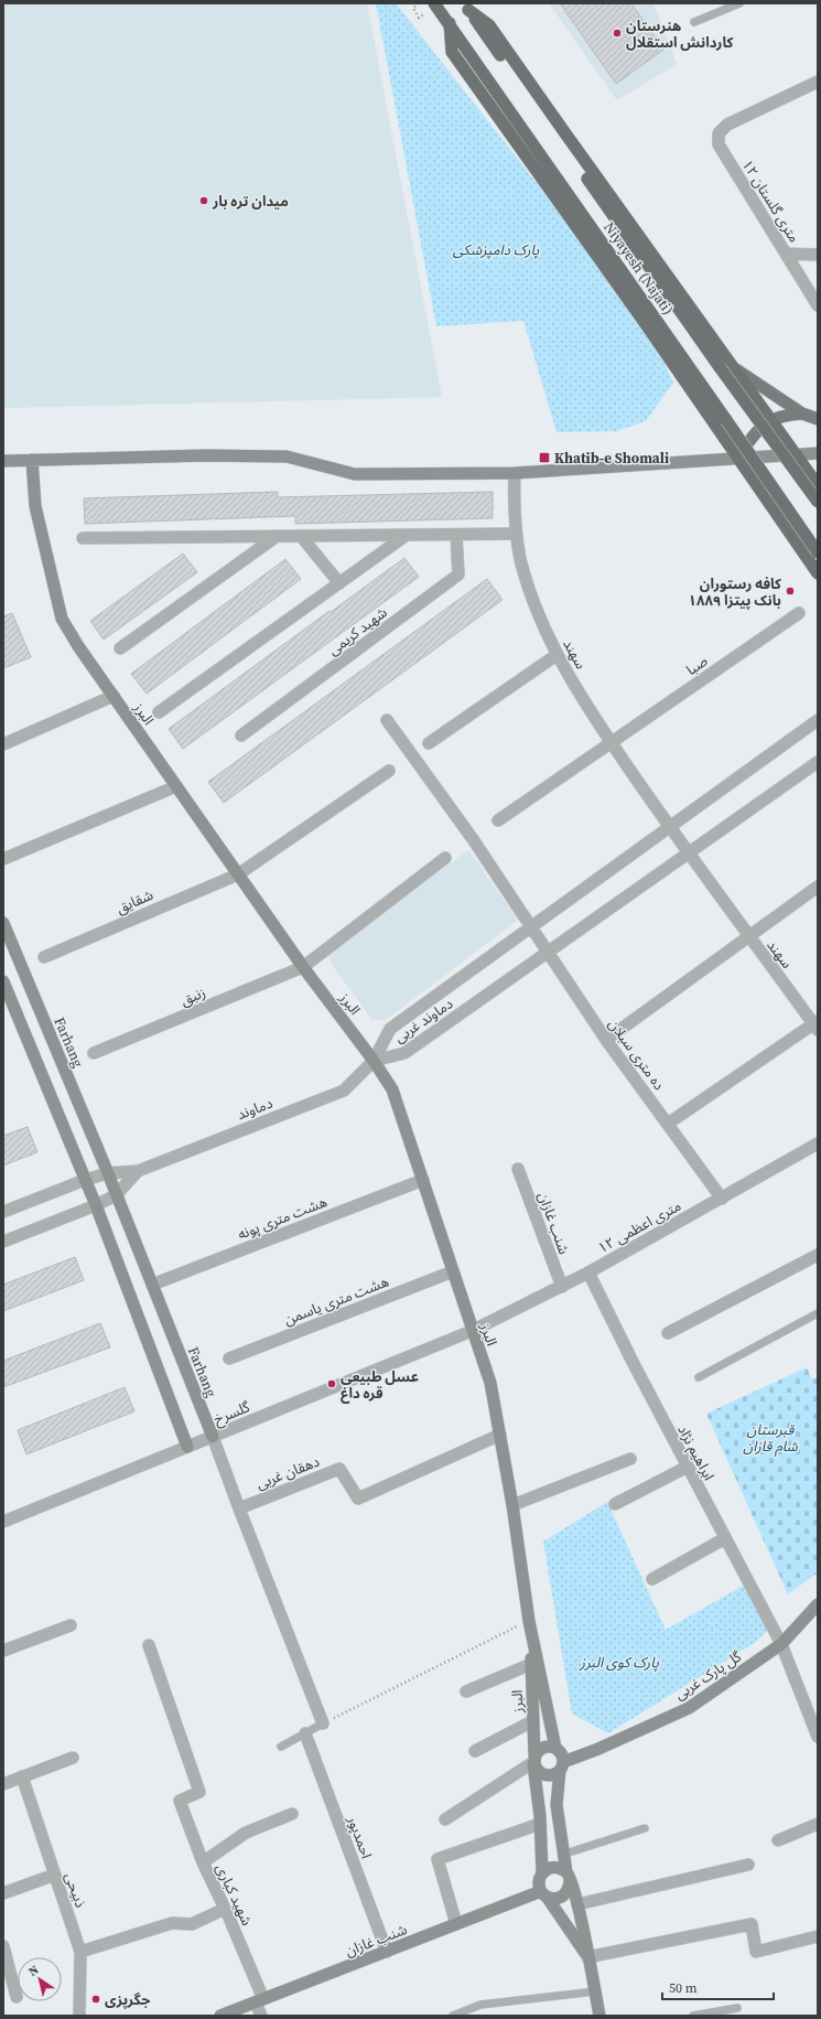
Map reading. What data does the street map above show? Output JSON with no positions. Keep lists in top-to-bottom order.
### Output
{
  "streets": {
    "highway": ["Niyayesh (Najati)"],
    "main road": [
      "البرز",
      "Farhang",
      "شنب غازان",
      "گل پارک غربی"
    ],
    "street": [
      "۱۲ متری گلستان",
      "شهید کریمی",
      "سهند",
      "صبا",
      "شقایق",
      "زنبق",
      "دماوند غربی",
      "ده متری سبلان",
      "دماوند",
      "هشت متری پونه",
      "۱۲ متری اعظمی",
      "هشت متری یاسمن",
      "گلسرخ",
      "ابراهیم نژاد",
      "دهقان غربی",
      "احمدپور",
      "ذبیحی",
      "شهید کباری"
    ]
  },
  "crossings": [
    ["سهند", "صبا"],
    ["سهند", "دماوند غربی"],
    ["البرز", "شقایق"],
    ["البرز", "زنبق"],
    ["البرز", "دماوند غربی"],
    ["البرز", "دماوند"],
    ["البرز", "هشت متری پونه"],
    ["البرز", "شنب غازان"],
    ["البرز", "۱۲ متری اعظمی"],
    ["البرز", "هشت متری یاسمن"],
    ["البرز", "گلسرخ"],
    ["البرز", "دهقان غربی"],
    ["البرز", "گل پارک غربی"],
    ["دماوند غربی", "ده متری سبلان"],
    ["دماوند غربی", "دماوند"],
    ["Farhang", "هشت متری پونه"],
    ["Farhang", "گلسرخ"],
    ["ده متری سبلان", "۱۲ متری اعظمی"],
    ["شنب غازان", "۱۲ متری اعظمی"],
    ["شنب غازان", "احمدپور"],
    ["شنب غازان", "شهید کباری"],
    ["۱۲ متری اعظمی", "گلسرخ"],
    ["۱۲ متری اعظمی", "ابراهیم نژاد"],
    ["ابراهیم نژاد", "گل پارک غربی"]
  ],
  "parks": ["پارک دامپزشکی", "قبرستان شام قازان", "پارک کوی البرز"],
  "places": {
    "other": [
      "هنرستان کاردانش استقلال",
      "میدان تره بار",
      "کافه رستوران بانک پیتزا ۱۸۸۹",
      "عسل طبیعی قره داغ",
      "جگرپزی"
    ],
    "transit": ["Khatib-e Shomali"]
  },
  "scale_bar": "50 m",
  "north": "top left"
}
